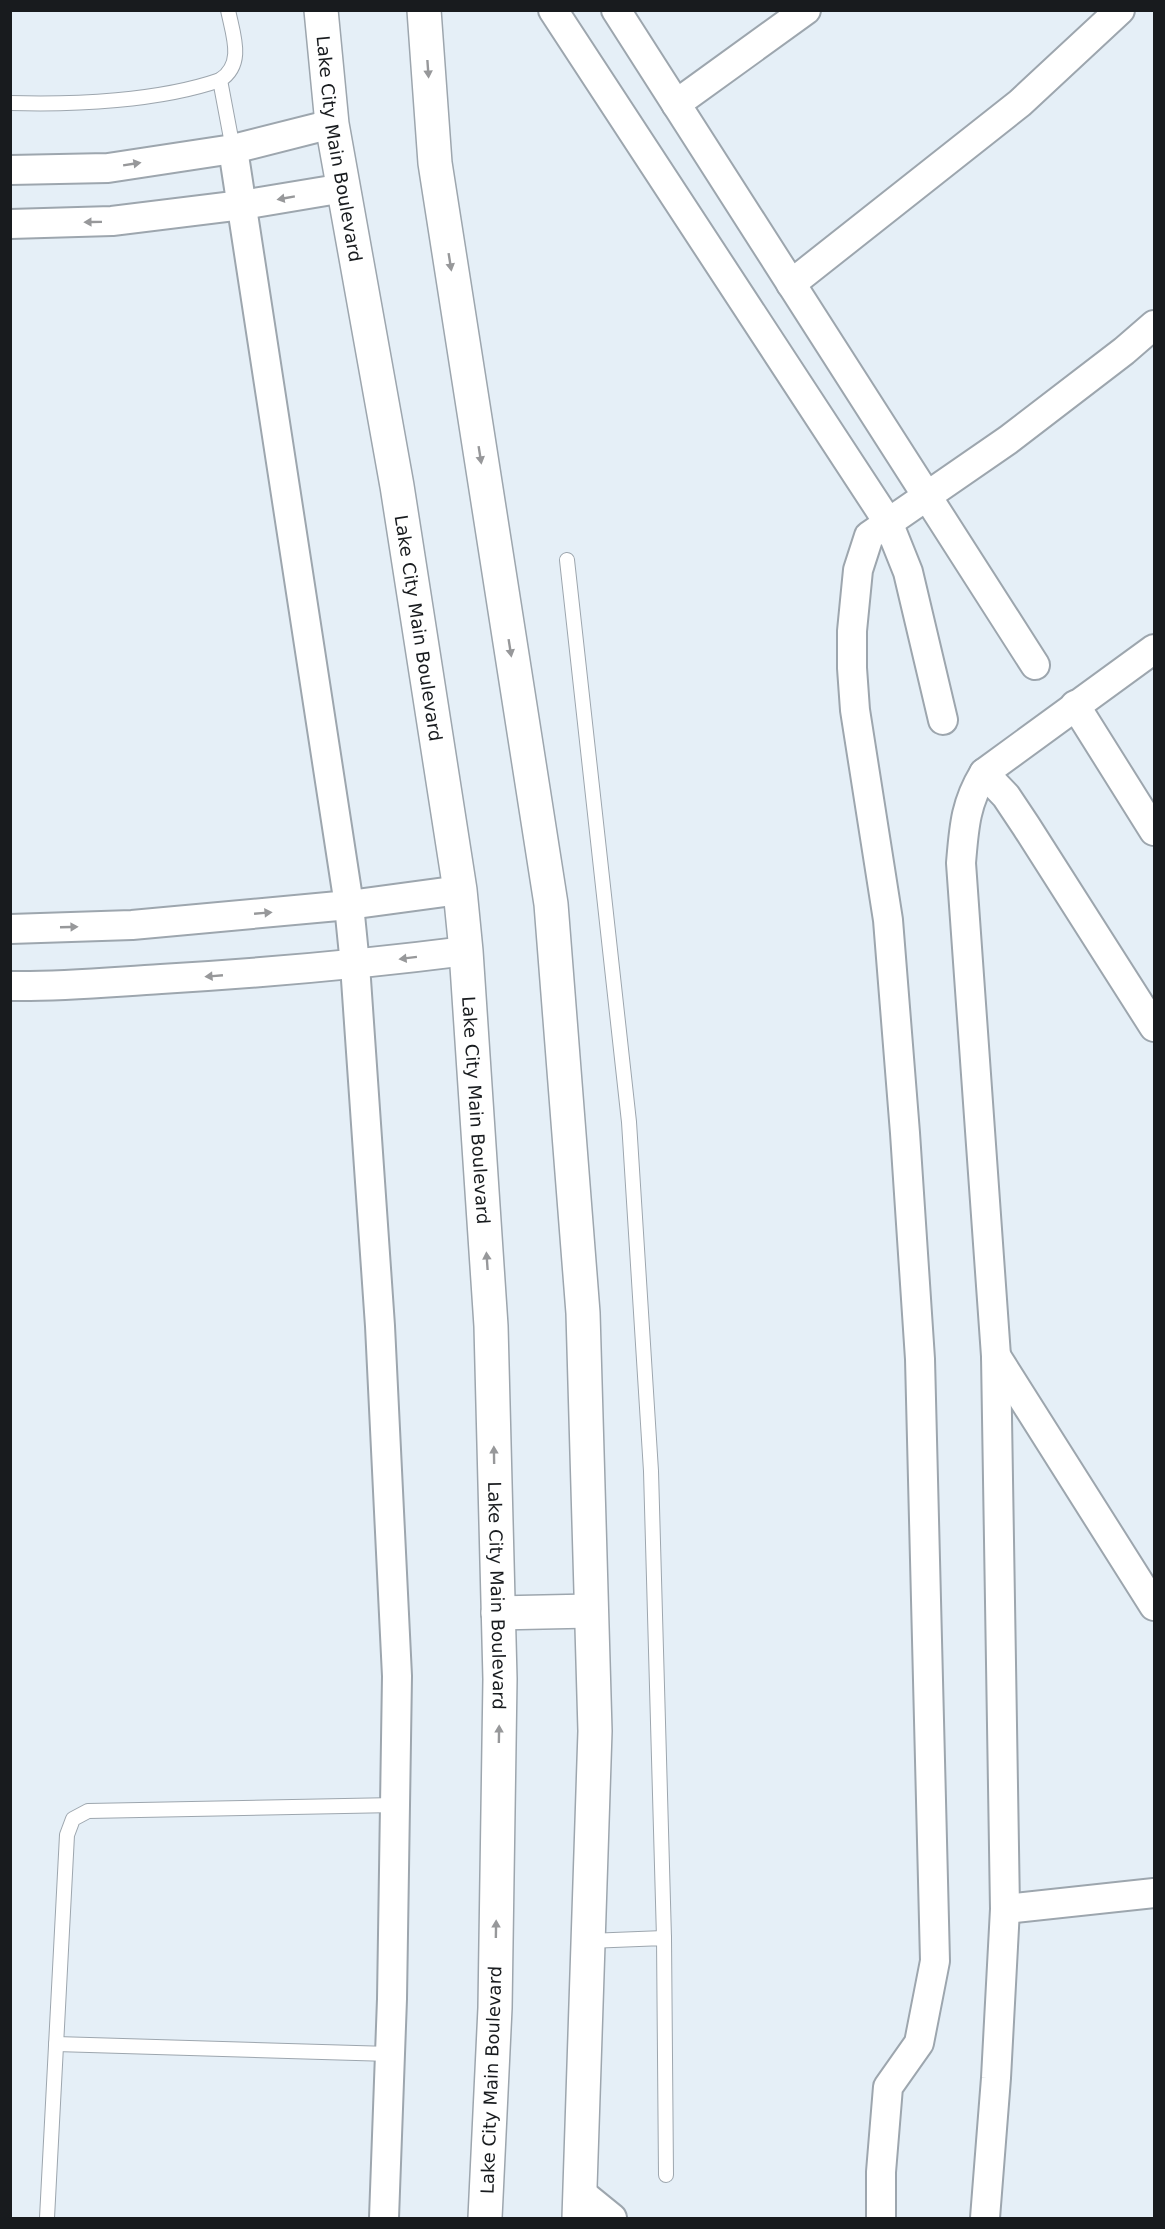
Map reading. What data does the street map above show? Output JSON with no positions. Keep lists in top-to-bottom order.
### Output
{
  "streets": {
    "street": ["Lake City Main Boulevard"]
  }
}
